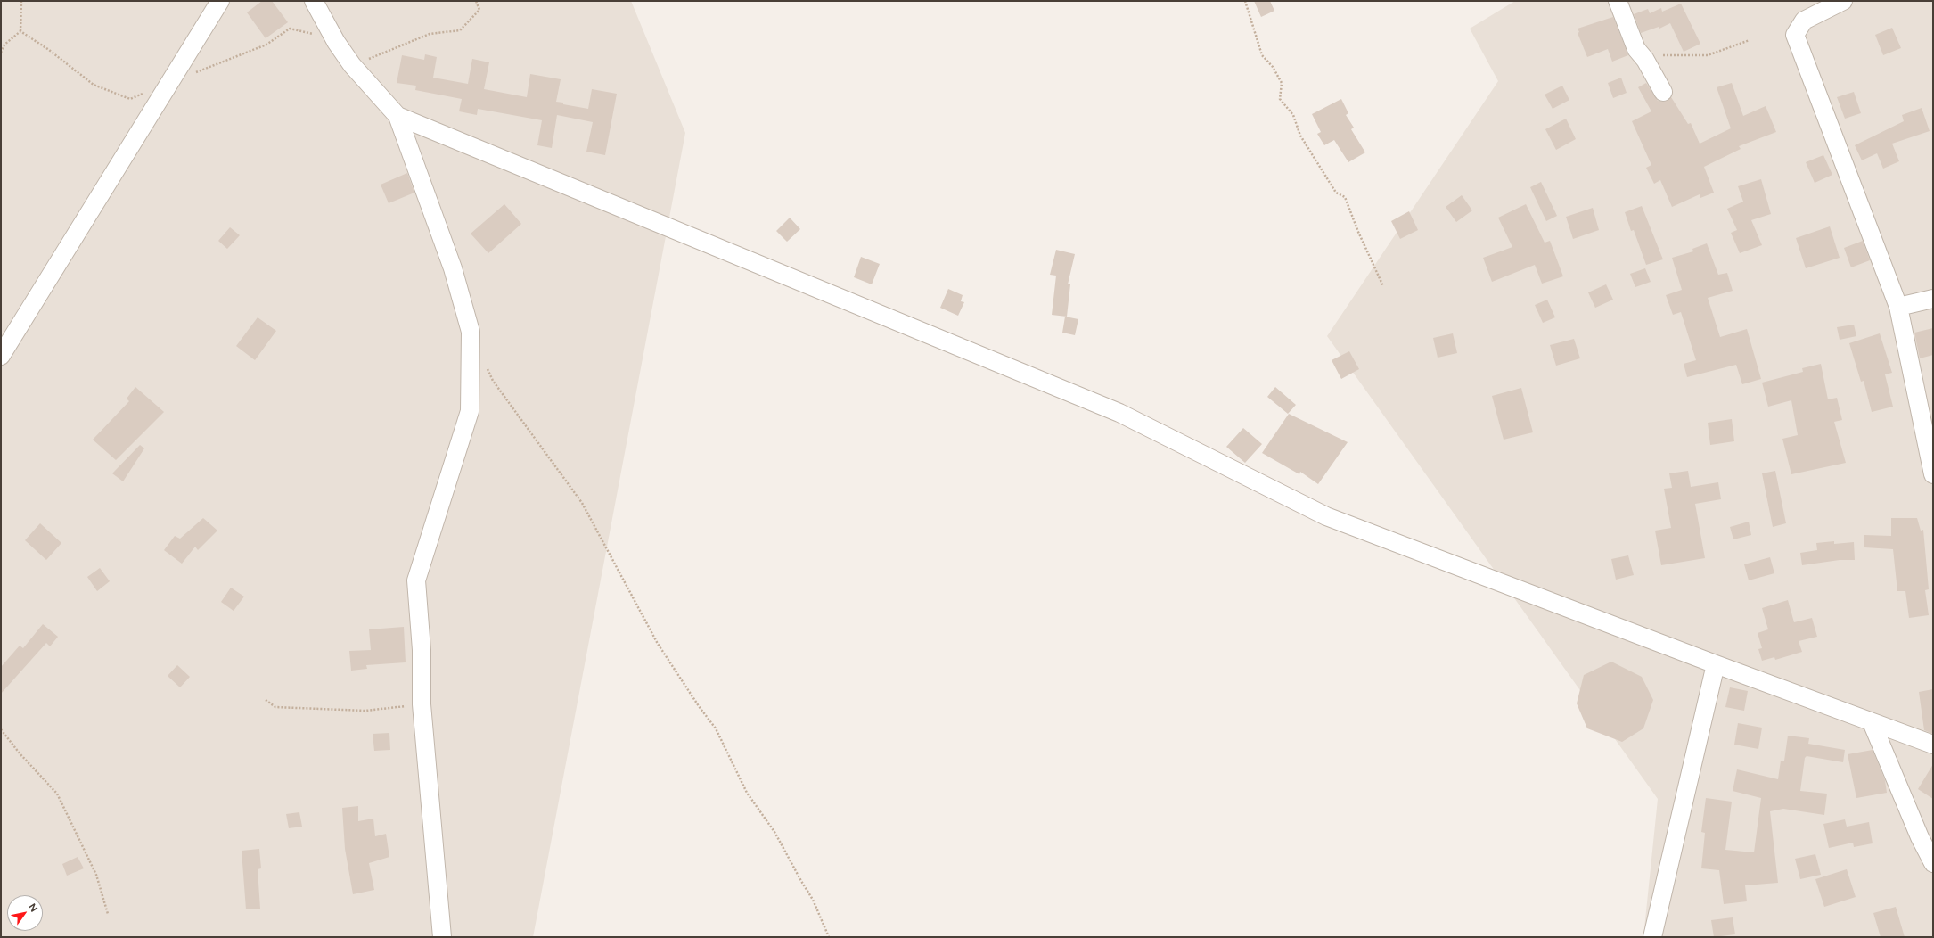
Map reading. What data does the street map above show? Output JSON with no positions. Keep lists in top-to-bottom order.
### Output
{
  "north": "top right"
}
